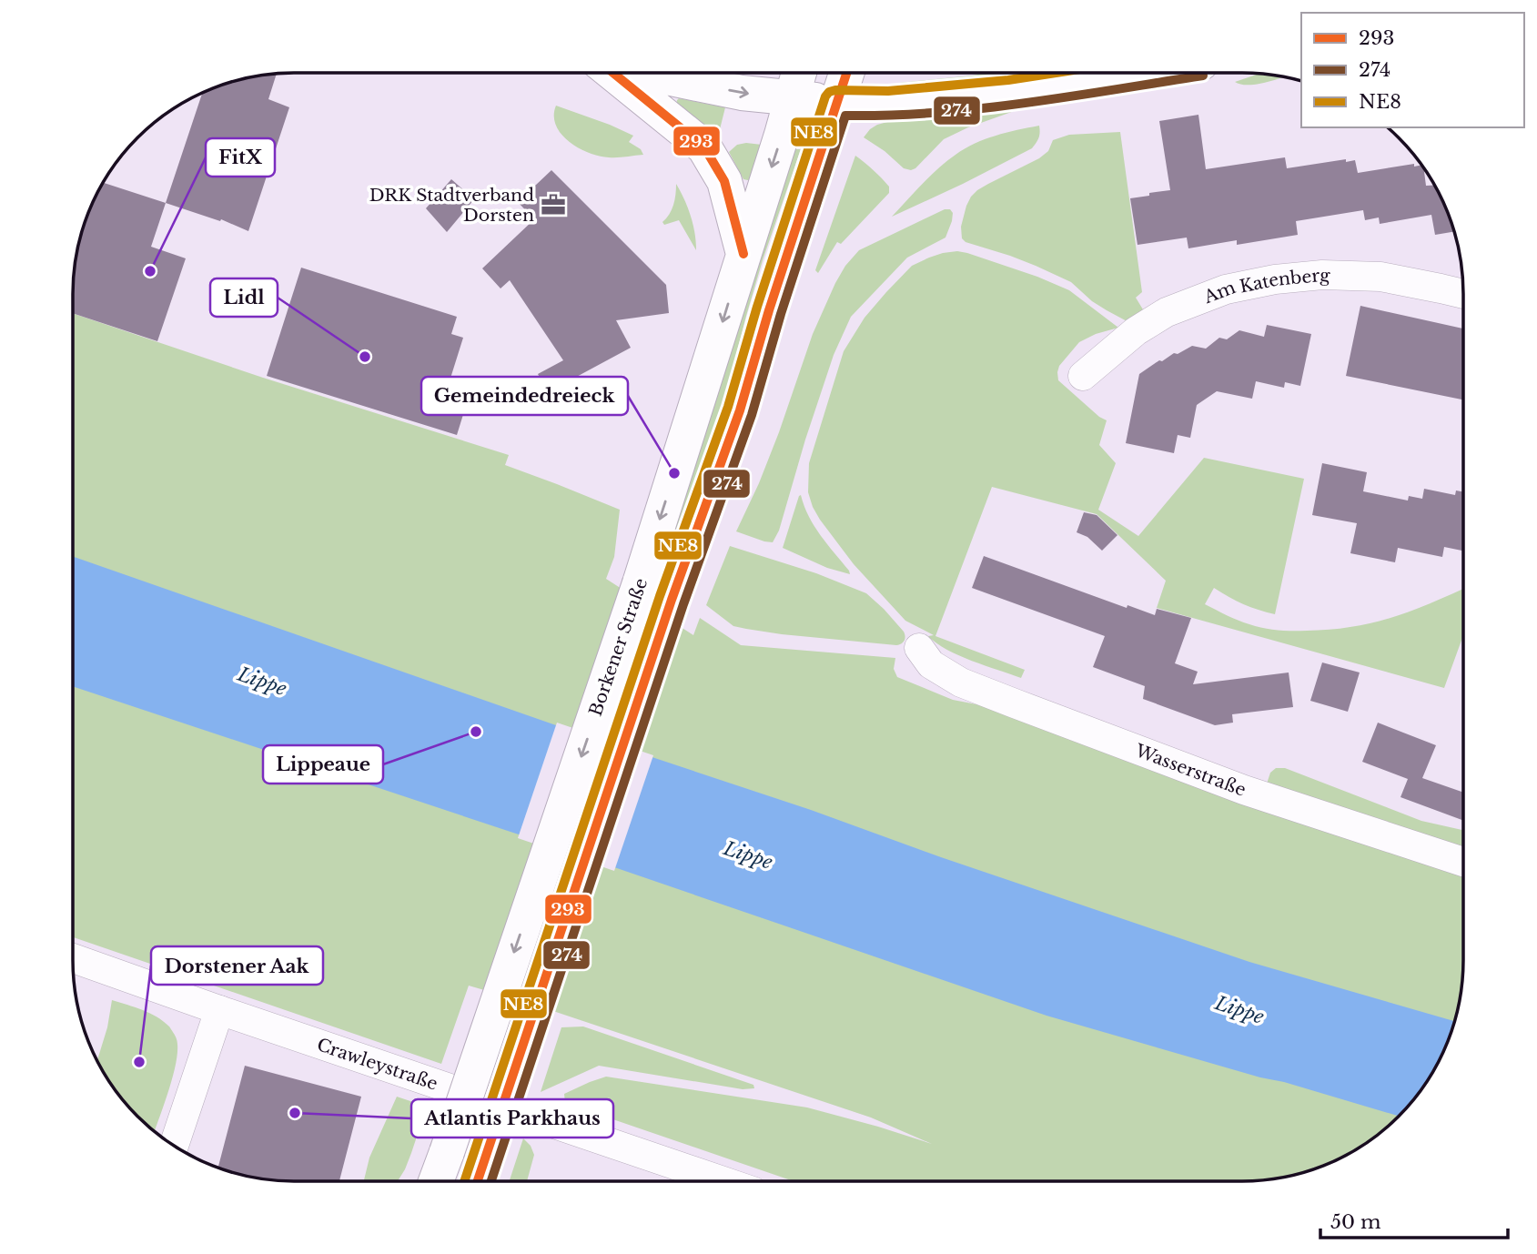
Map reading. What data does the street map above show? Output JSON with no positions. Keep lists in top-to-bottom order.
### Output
{
  "streets": {
    "main road": ["Borkener Straße"],
    "street": ["Am Katenberg", "Wasserstraße", "Crawleystraße"]
  },
  "water": ["Lippe"],
  "places": {
    "office": ["DRK Stadtverband Dorsten"],
    "other": [
      "FitX",
      "Lidl",
      "Gemeindedreieck",
      "Lippeaue",
      "Dorstener Aak",
      "Atlantis Parkhaus"
    ]
  },
  "lines": ["transit line 293", "transit line NE8", "transit line 274"],
  "legend": ["293", "274", "NE8"],
  "scale_bar": "50 m"
}
